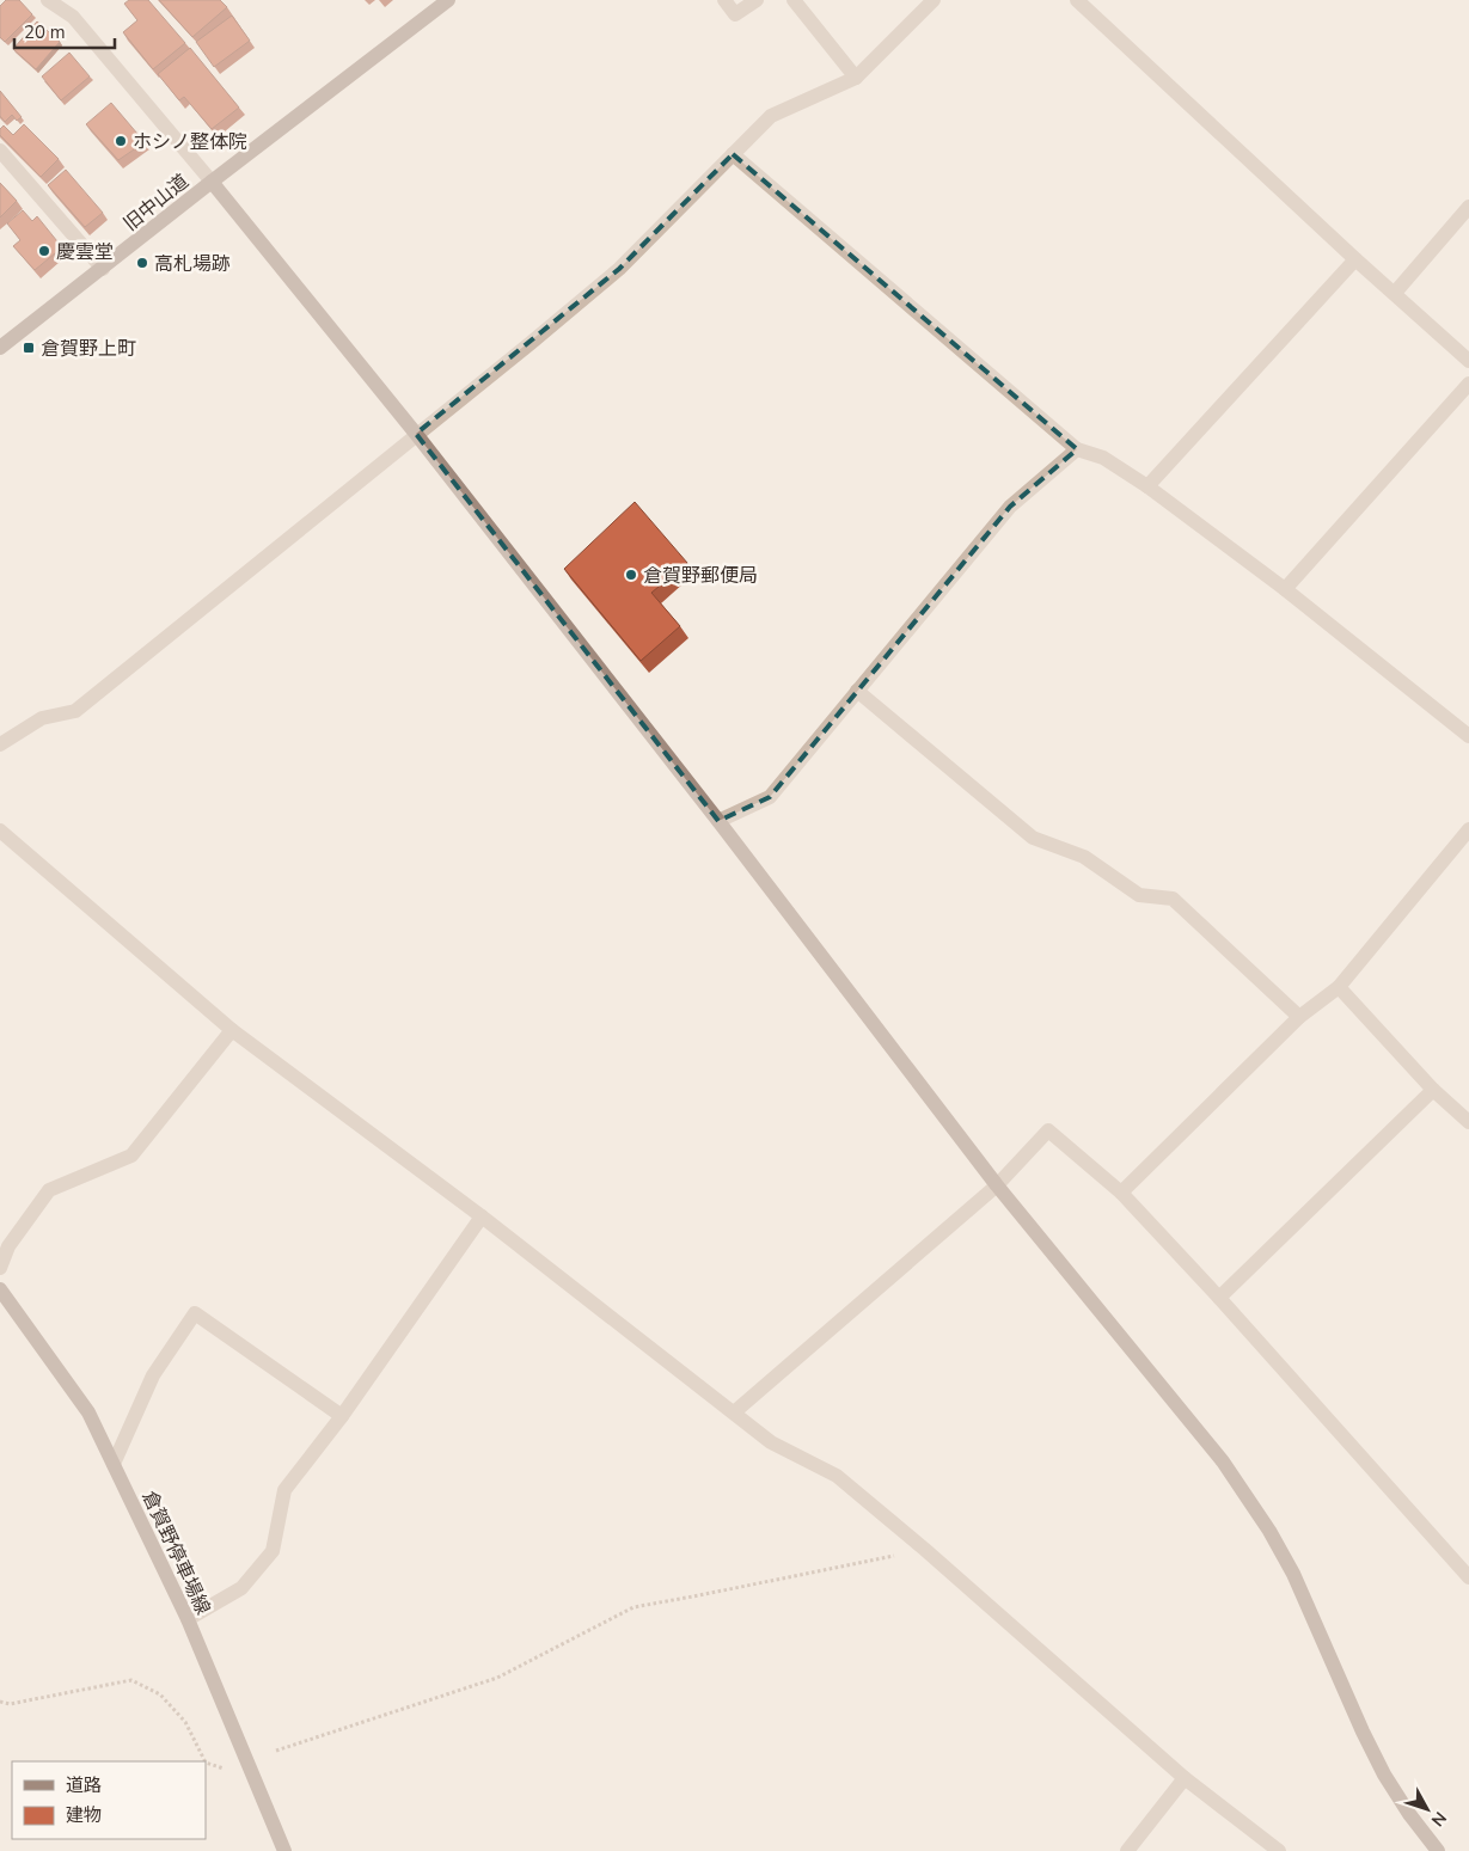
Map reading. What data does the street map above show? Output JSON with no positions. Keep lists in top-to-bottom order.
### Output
{
  "streets": {
    "street": ["旧中山道", "倉賀野停車場線"]
  },
  "places": {
    "other": [
      "ホシノ整体院",
      "慶雲堂",
      "高札場跡",
      "倉賀野郵便局"
    ],
    "transit": ["倉賀野上町"]
  },
  "legend": ["道路", "建物"],
  "scale_bar": "20 m",
  "north": "bottom right"
}
